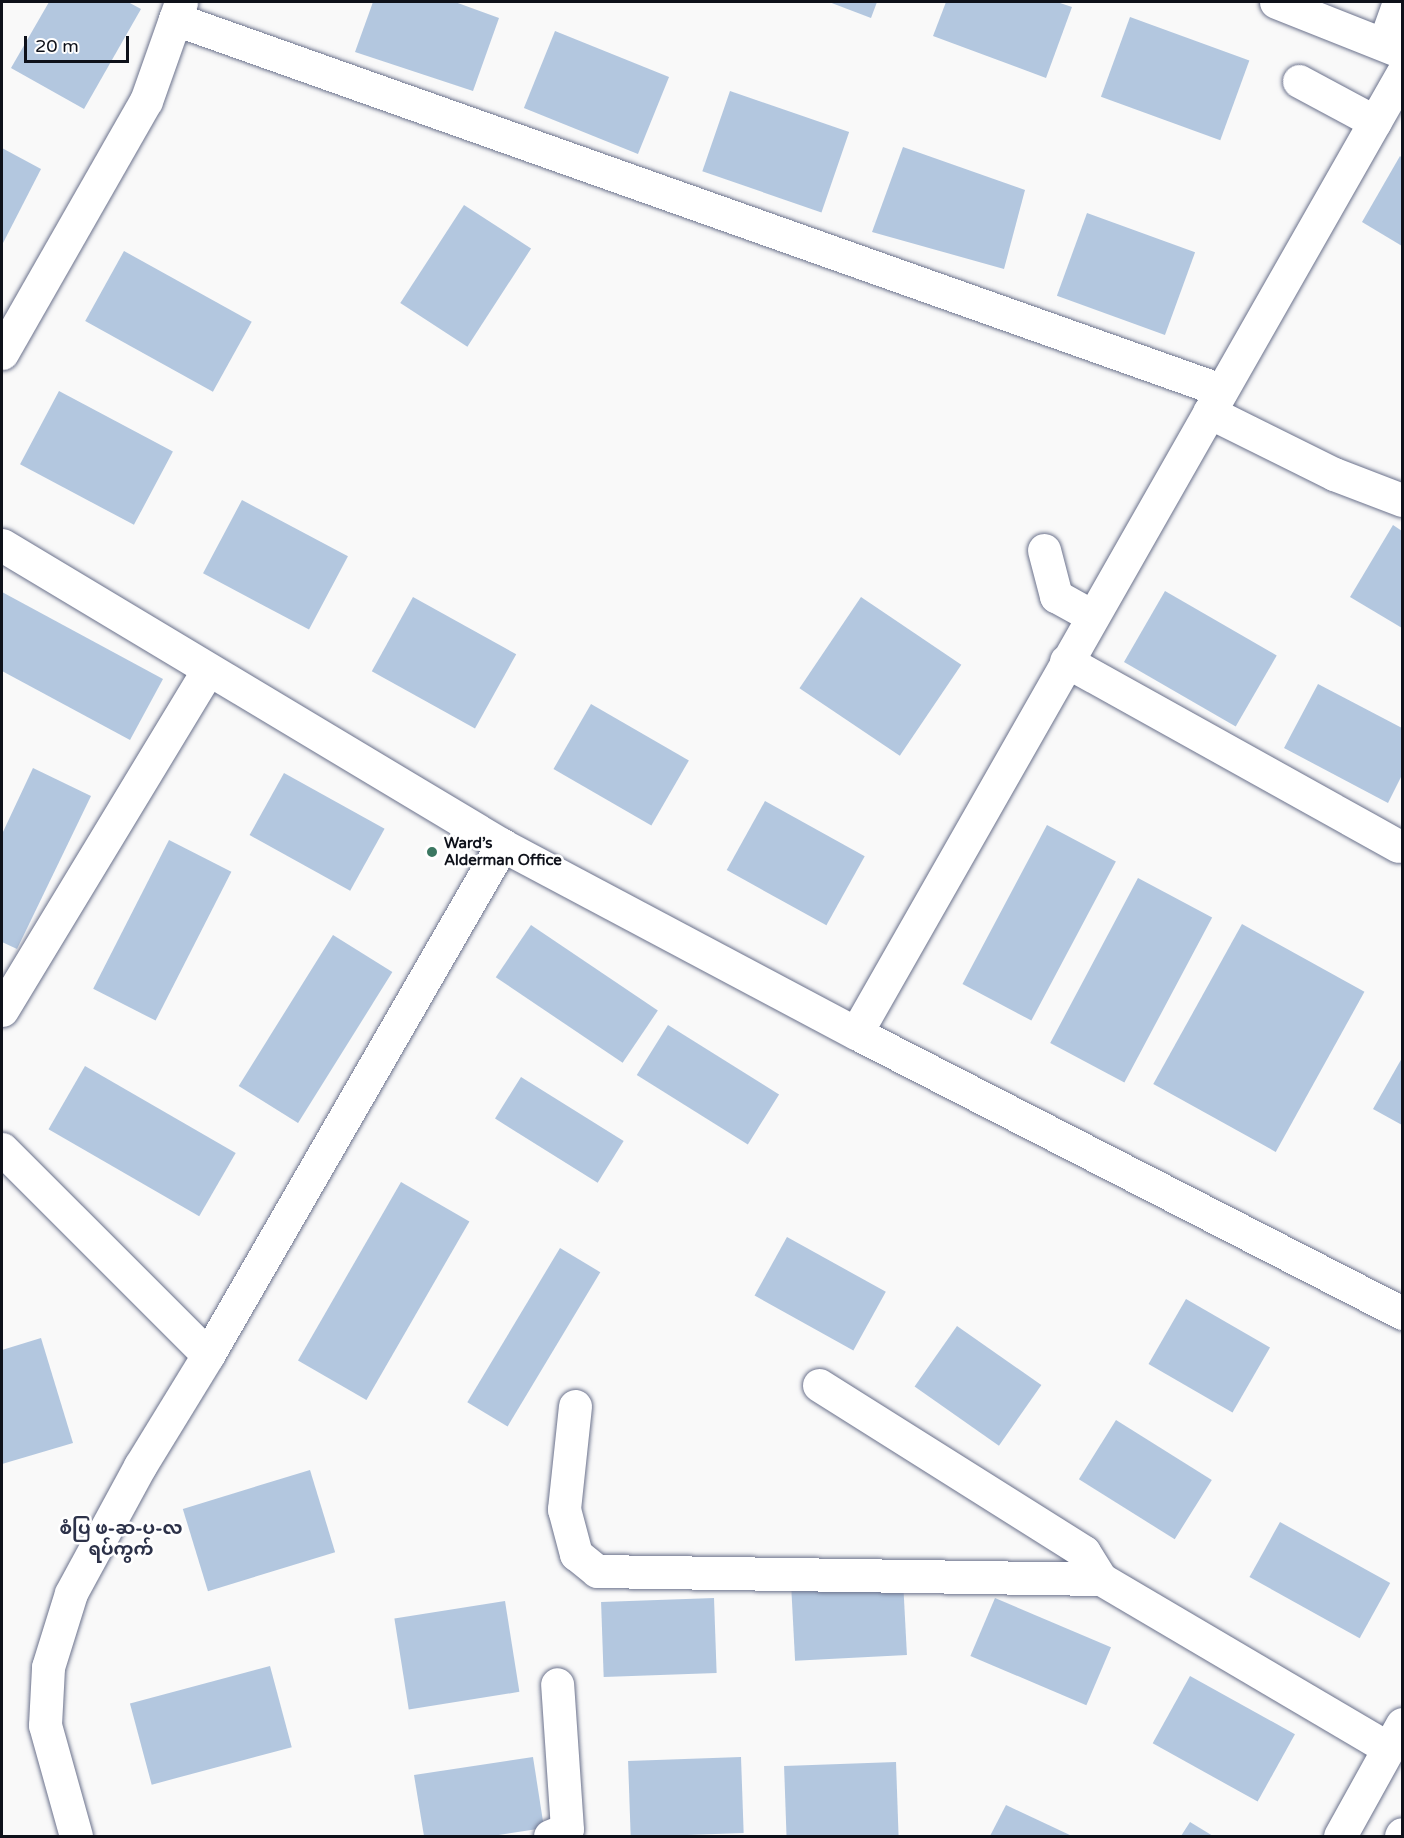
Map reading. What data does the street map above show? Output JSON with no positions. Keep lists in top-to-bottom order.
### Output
{
  "districts": ["စံပြ ဖ-ဆ-ပ-လ ရပ်ကွက်"],
  "places": ["Ward’s Alderman Office"],
  "scale_bar": "20 m"
}
